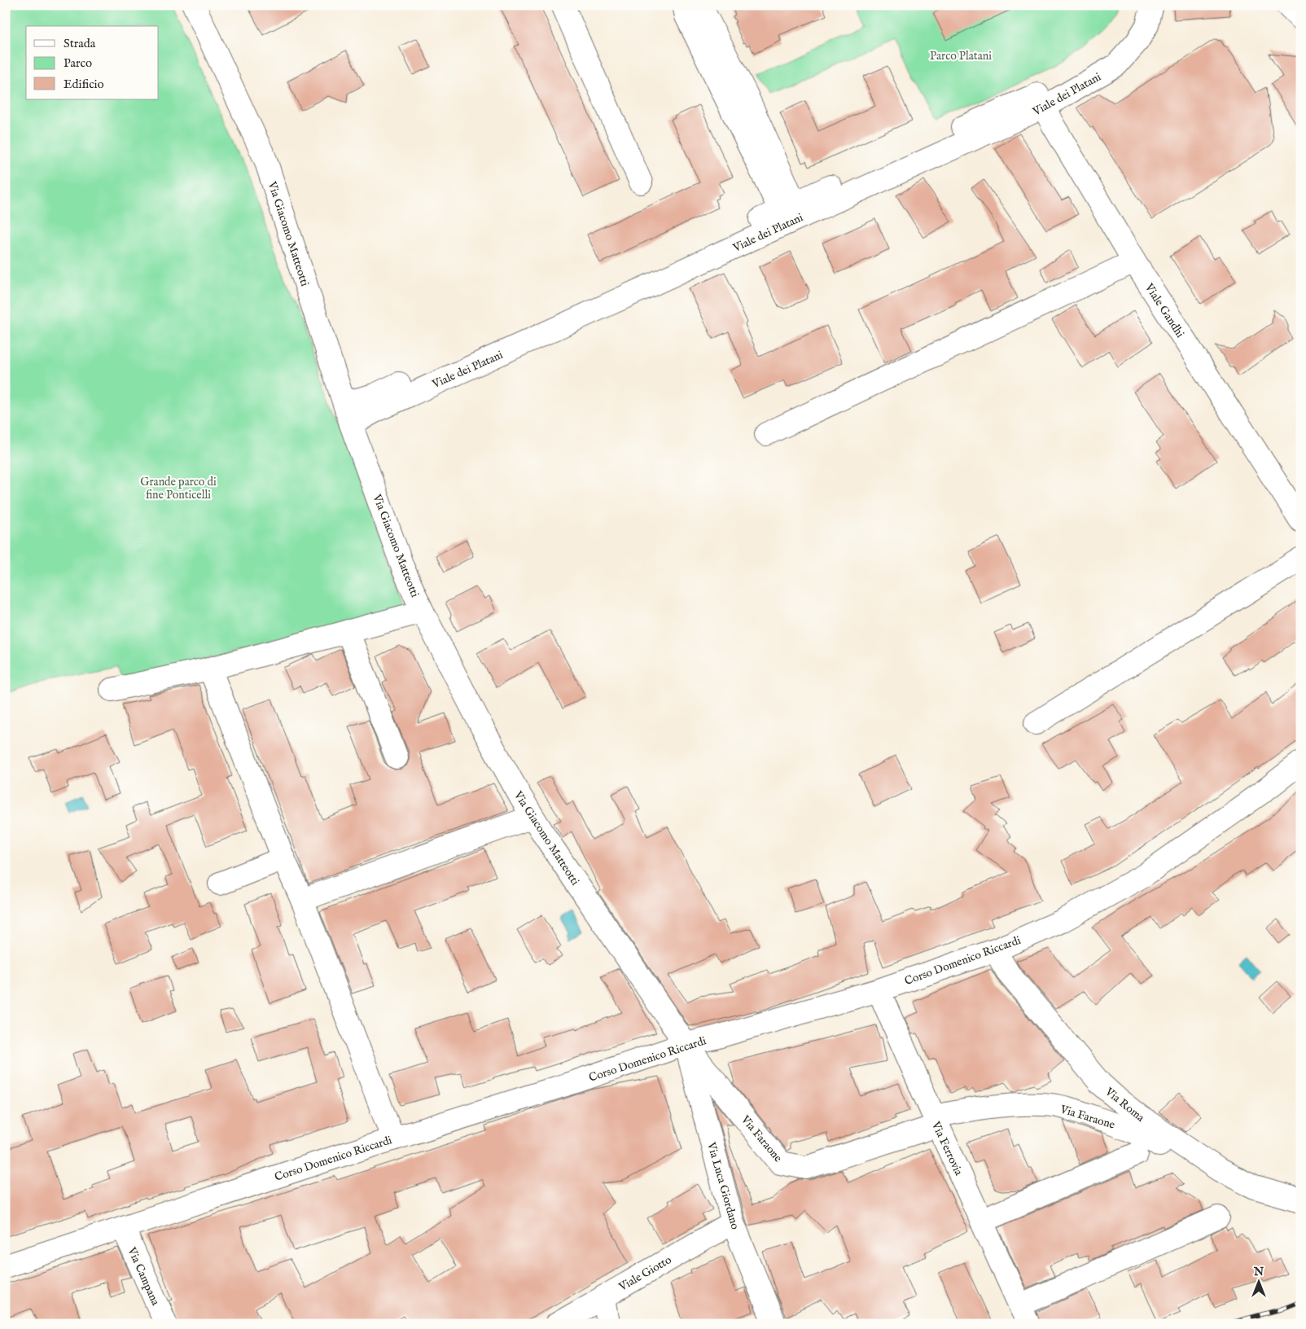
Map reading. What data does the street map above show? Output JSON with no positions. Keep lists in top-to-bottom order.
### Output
{
  "streets": {
    "street": [
      "Viale dei Platani",
      "Via Giacomo Matteotti",
      "Viale Gandhi",
      "Corso Domenico Riccardi",
      "Via Roma",
      "Via Faraone",
      "Via Ferrovia",
      "Via Luca Giordano",
      "Viale Giotto",
      "Via Campana"
    ]
  },
  "crossings": [
    ["Viale dei Platani", "Via Giacomo Matteotti"],
    ["Viale dei Platani", "Viale Gandhi"],
    ["Via Giacomo Matteotti", "Corso Domenico Riccardi"],
    ["Via Giacomo Matteotti", "Via Faraone"],
    ["Via Giacomo Matteotti", "Via Luca Giordano"],
    ["Corso Domenico Riccardi", "Via Roma"],
    ["Corso Domenico Riccardi", "Via Faraone"],
    ["Corso Domenico Riccardi", "Via Ferrovia"],
    ["Corso Domenico Riccardi", "Via Luca Giordano"],
    ["Corso Domenico Riccardi", "Via Campana"],
    ["Via Faraone", "Via Ferrovia"],
    ["Via Faraone", "Via Luca Giordano"],
    ["Via Luca Giordano", "Viale Giotto"]
  ],
  "parks": ["Parco Platani", "Grande parco di fine Ponticelli"],
  "legend": ["Strada", "Parco", "Edificio"],
  "north": "top"
}
